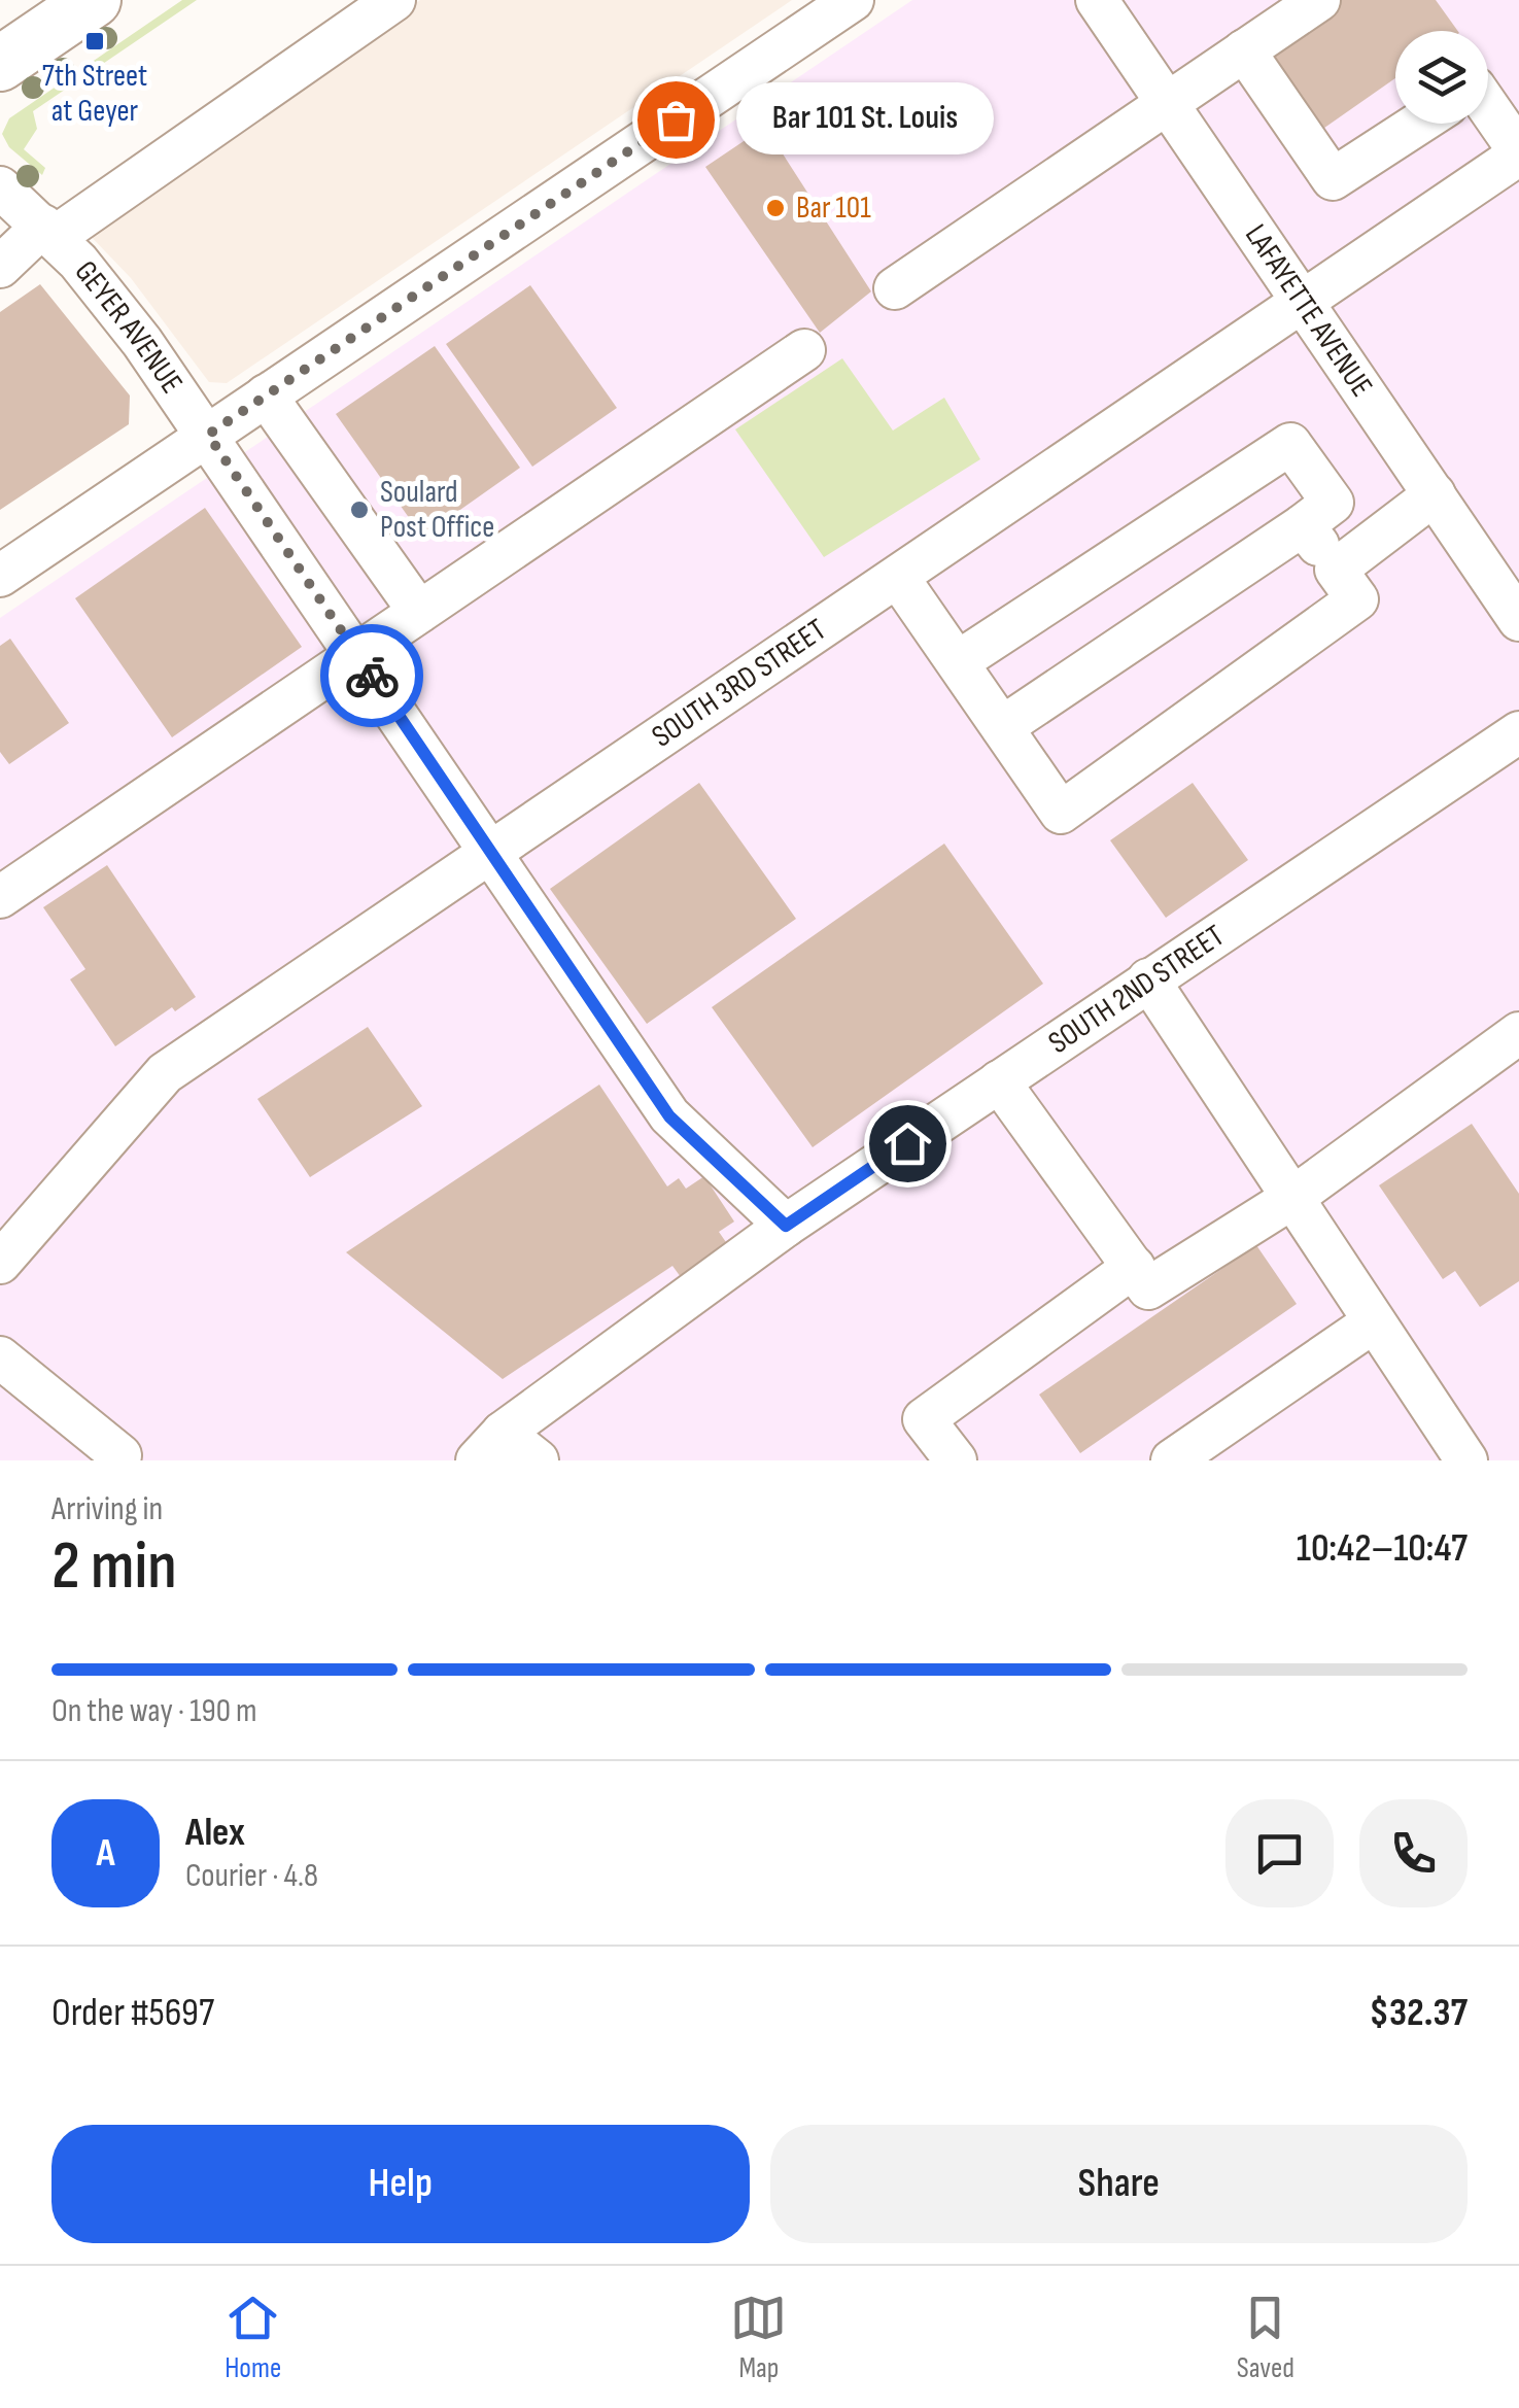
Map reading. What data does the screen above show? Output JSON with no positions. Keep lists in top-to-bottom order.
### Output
{
  "streets": {
    "street": [
      "LAFAYETTE AVENUE",
      "GEYER AVENUE",
      "SOUTH 3RD STREET",
      "SOUTH 2ND STREET"
    ]
  },
  "crossings": [
    ["LAFAYETTE AVENUE", "SOUTH 3RD STREET"],
    ["GEYER AVENUE", "SOUTH 3RD STREET"],
    ["GEYER AVENUE", "SOUTH 2ND STREET"]
  ],
  "places": {
    "transit": ["7th Street at Geyer"],
    "other": ["Bar 101 St. Louis", "Bar 101", "Soulard Post Office"]
  },
  "page": {
    "bubble": "Bar 101 St. Louis",
    "heading": ["2 min", "Arriving in", "10:42–10:47"],
    "panel": [
      "Alex",
      "Courier · 4.8",
      "Order #5697",
      "$32.37"
    ],
    "bar": "On the way · 190 m",
    "round": "A",
    "buttons": ["Help", "Share"],
    "tabs": ["Home", "Map", "Saved"]
  }
}
